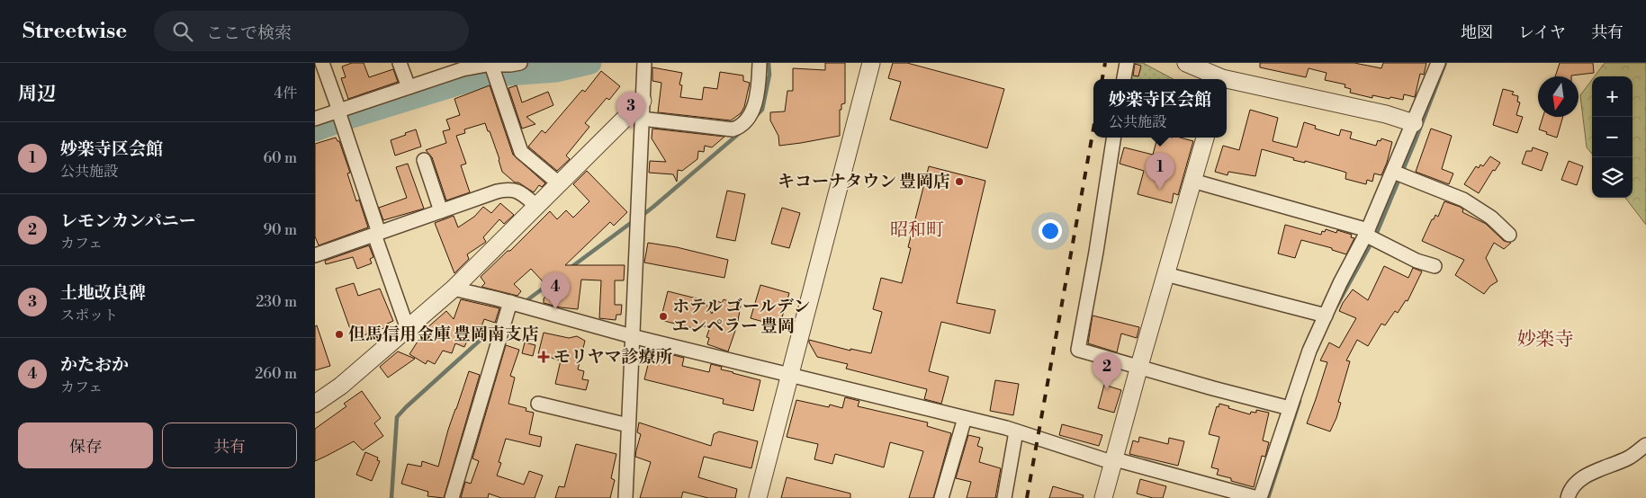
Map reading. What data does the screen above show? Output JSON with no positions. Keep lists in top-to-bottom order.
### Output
{
  "districts": ["昭和町", "妙楽寺"],
  "places": {
    "other": ["キコーナタウン 豊岡店", "ホテル ゴールデン エンペラー 豊岡", "但馬信用金庫 豊岡南支店"],
    "health": ["モリヤマ診療所"]
  },
  "north": "bottom",
  "page": {
    "header": "Streetwise",
    "search": "ここで検索",
    "nav": ["地図", "レイヤ", "共有"],
    "heading": ["周辺", "4件"],
    "map_buttons": ["+", "−"],
    "popup": ["妙楽寺区会館", "公共施設"],
    "pins": [
      "3",
      "1",
      "4",
      "2"
    ],
    "list": [
      {
        "mark": "1",
        "name": "妙楽寺区会館",
        "note": "公共施設",
        "value": "60 m"
      },
      {
        "mark": "2",
        "name": "レモンカンパニー",
        "note": "カフェ",
        "value": "90 m"
      },
      {
        "mark": "3",
        "name": "土地改良碑",
        "note": "スポット",
        "value": "230 m"
      },
      {
        "mark": "4",
        "name": "かたおか",
        "note": "カフェ",
        "value": "260 m"
      }
    ],
    "buttons": ["保存", "共有"]
  }
}
